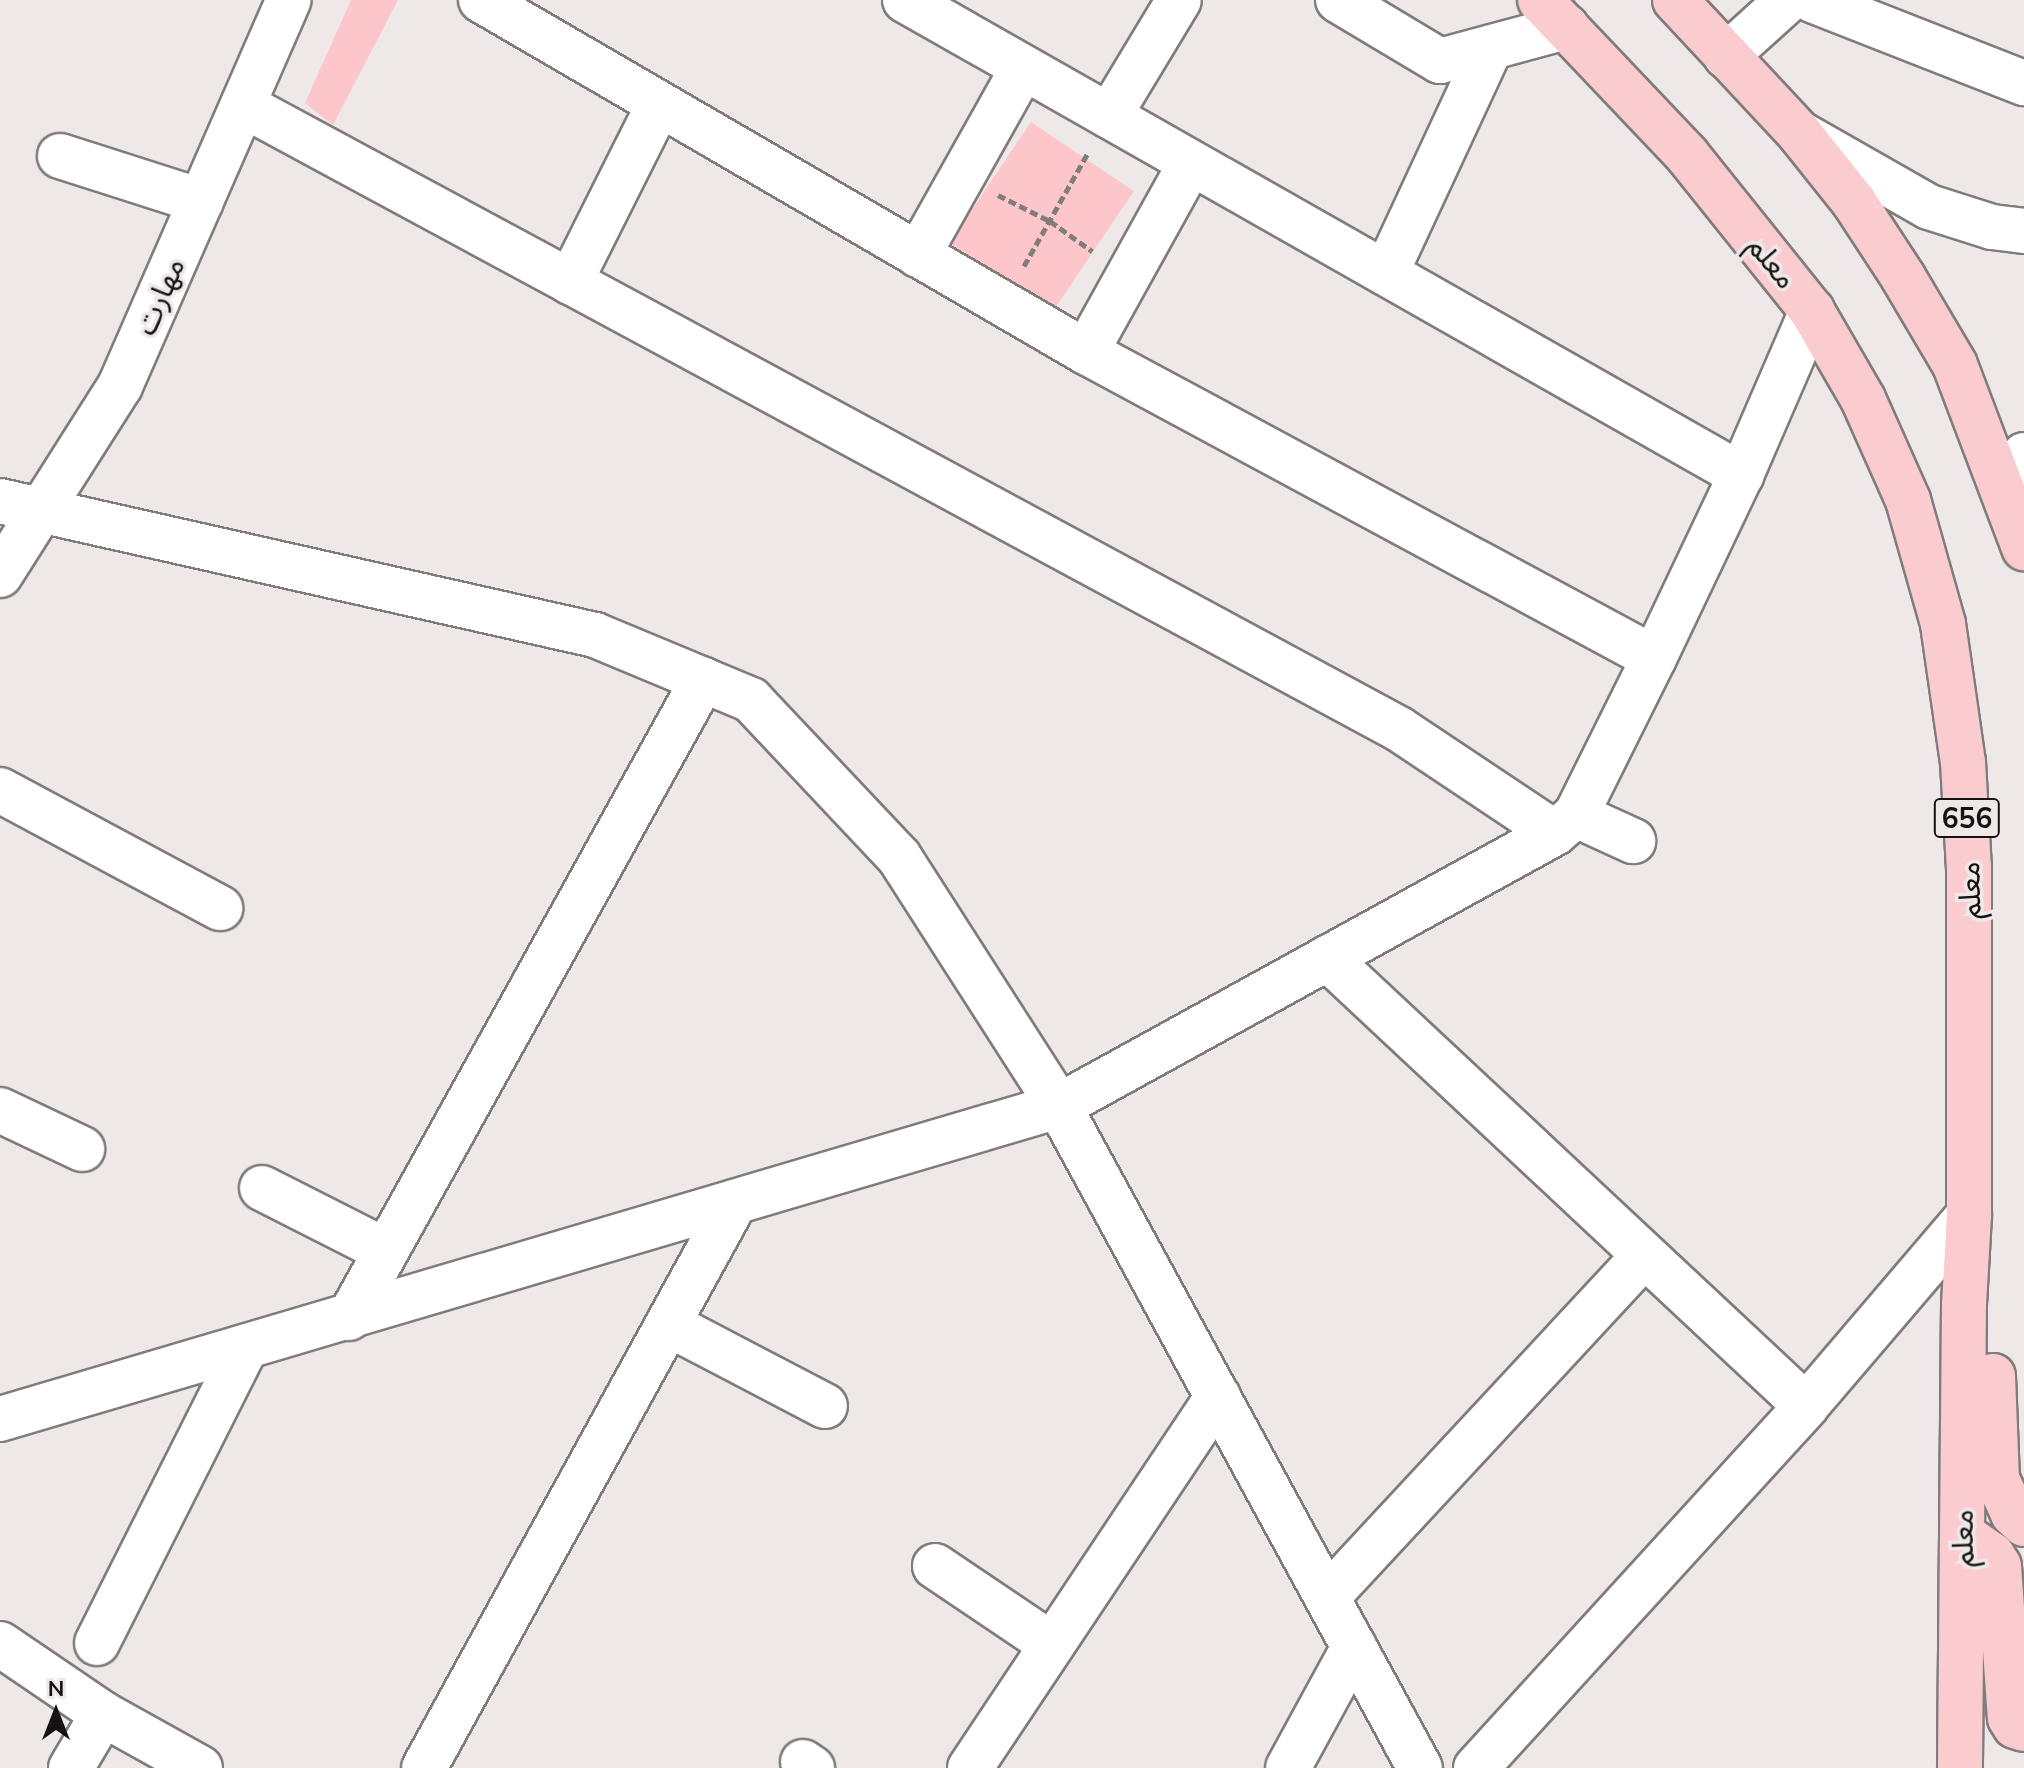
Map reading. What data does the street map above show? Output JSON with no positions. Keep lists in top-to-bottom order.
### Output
{
  "streets": {
    "main road": ["معلم", "656"],
    "street": ["مهارت"]
  },
  "north": "top"
}
